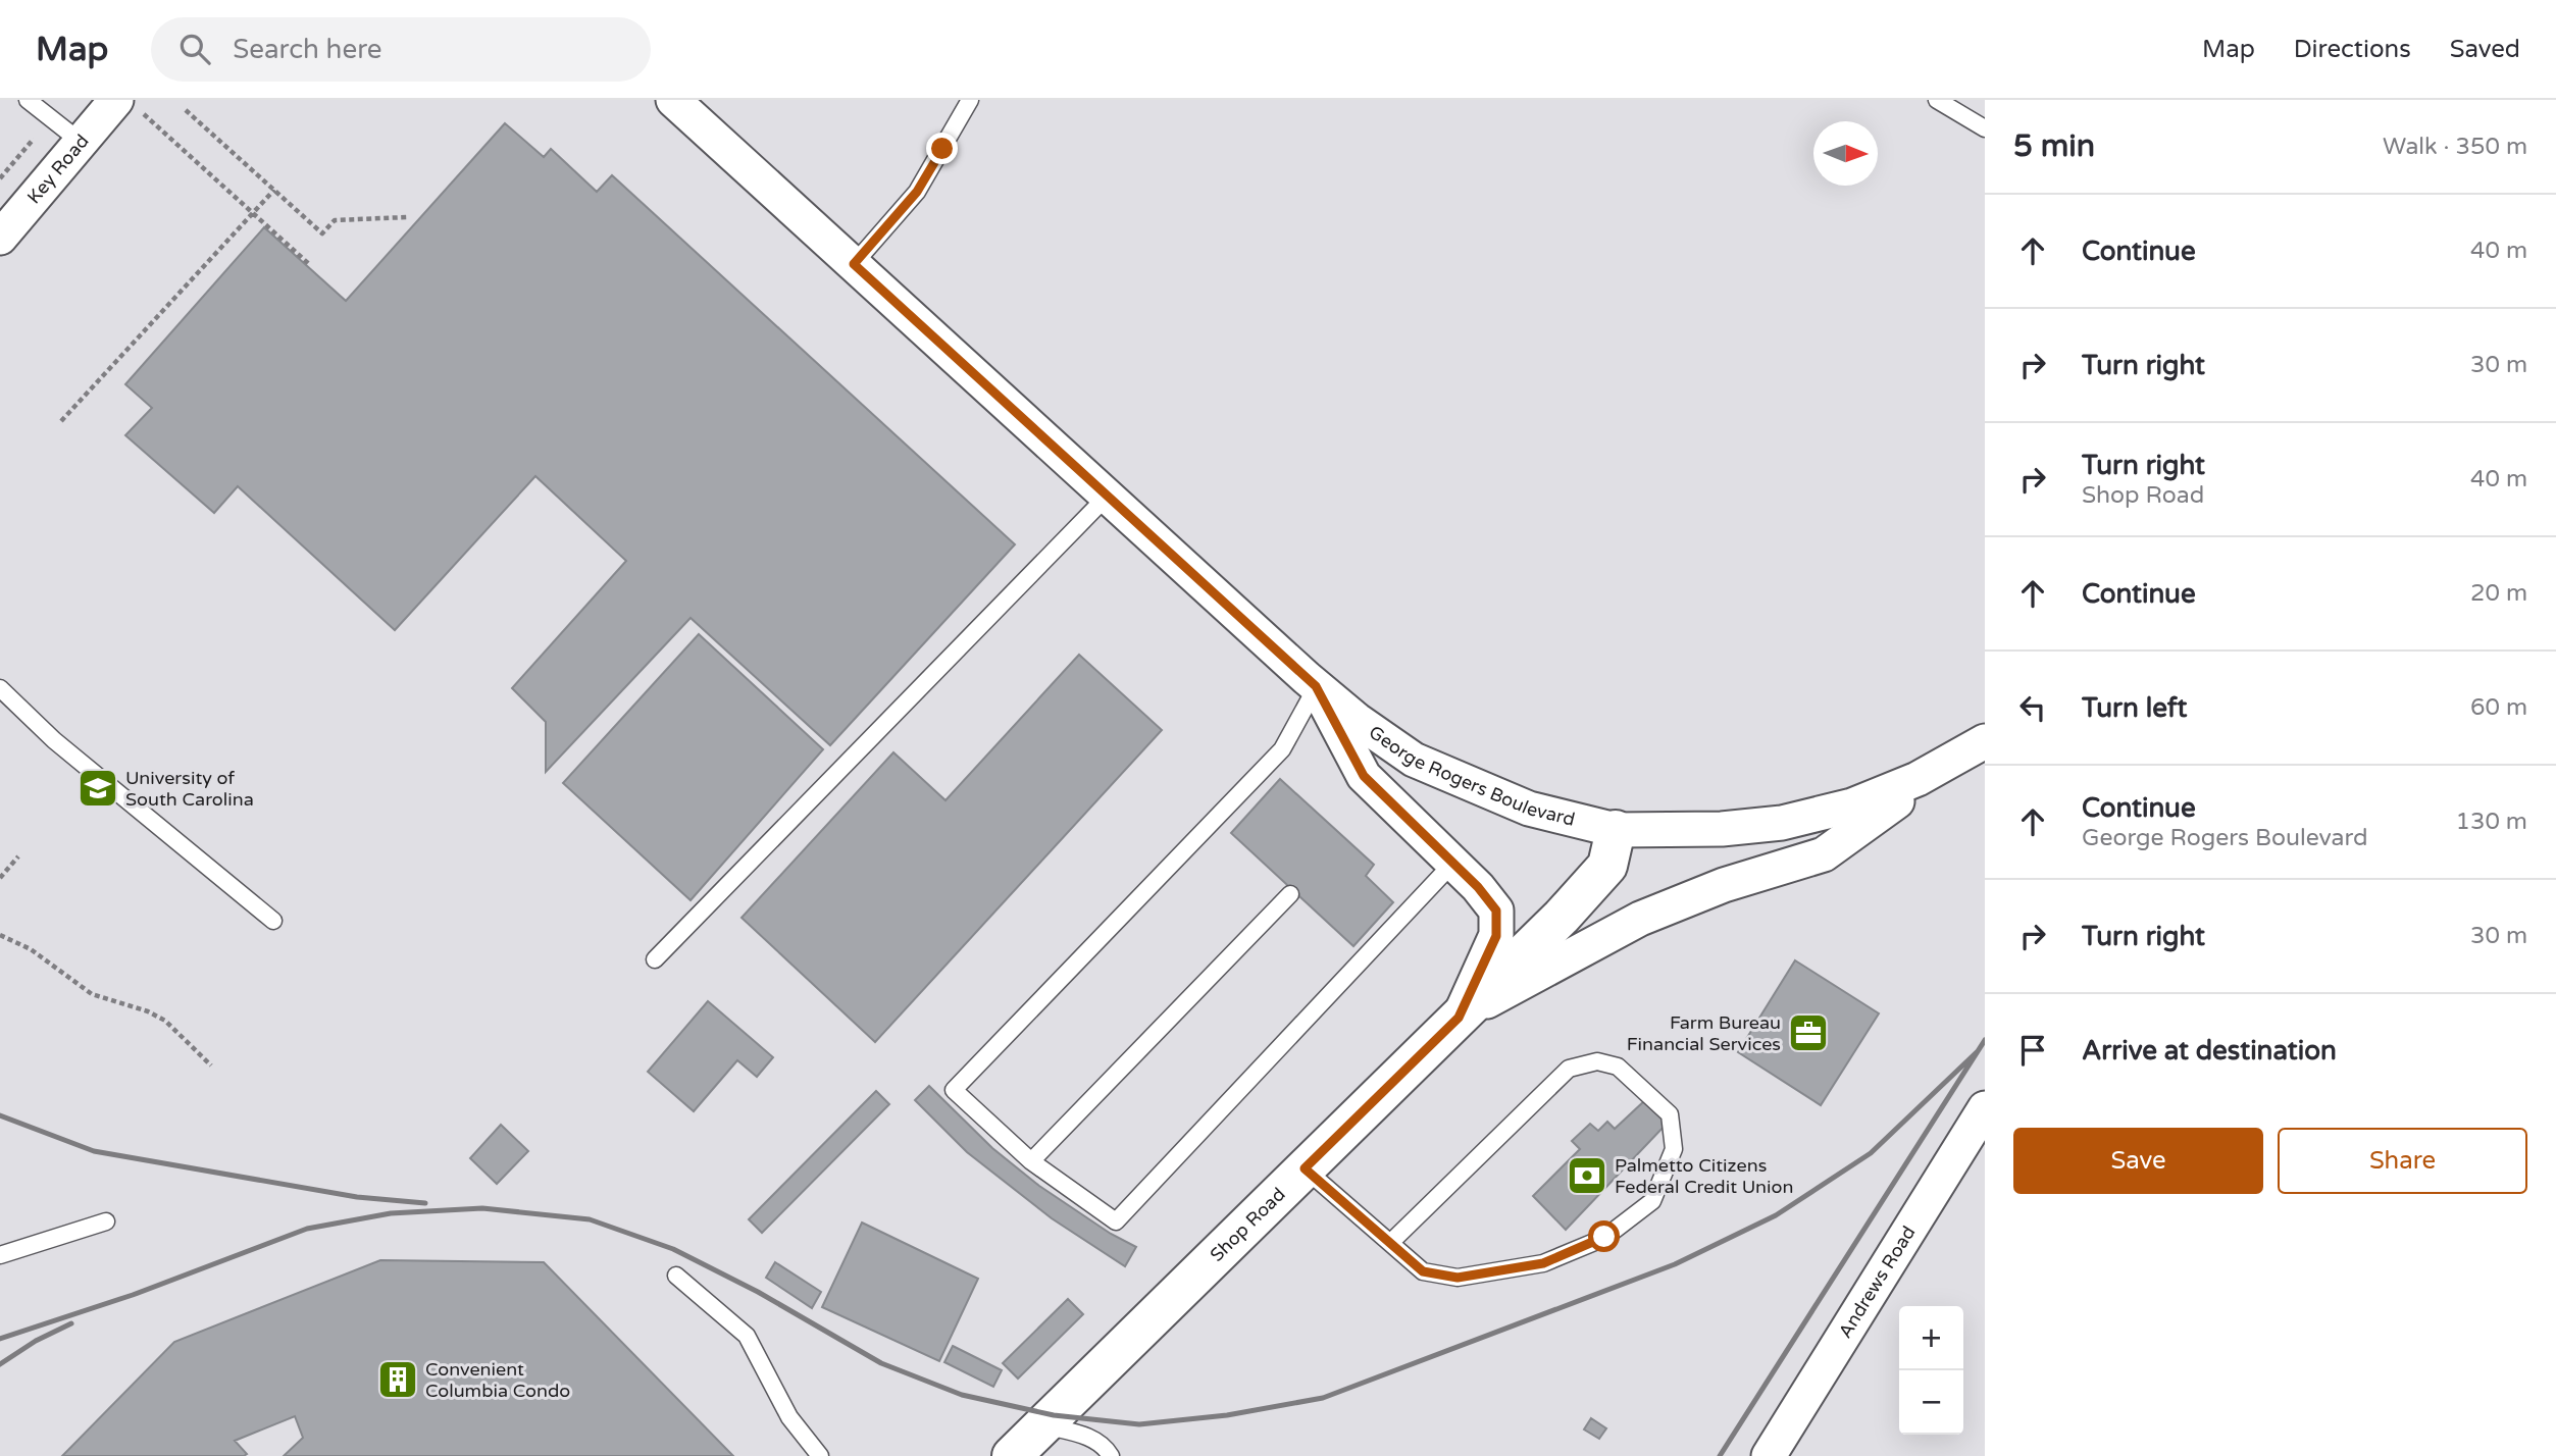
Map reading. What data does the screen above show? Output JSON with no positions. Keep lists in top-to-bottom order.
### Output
{
  "streets": {
    "street": [
      "Key Road",
      "George Rogers Boulevard",
      "Shop Road",
      "Andrews Road"
    ]
  },
  "crossings": [
    ["George Rogers Boulevard", "Shop Road"]
  ],
  "places": {
    "school or university": ["University of South Carolina"],
    "office": ["Farm Bureau Financial Services"],
    "bank": ["Palmetto Citizens Federal Credit Union"],
    "building": ["Convenient Columbia Condo"]
  },
  "north": "right",
  "page": {
    "header": "Map",
    "search": "Search here",
    "nav": ["Map", "Directions", "Saved"],
    "heading": ["5 min", "Walk · 350 m"],
    "list": [
      ["Continue", "40 m"],
      ["Turn right", "30 m"],
      ["Turn right", "Shop Road", "40 m"],
      ["Continue", "20 m"],
      ["Turn left", "60 m"],
      ["Continue", "George Rogers Boulevard", "130 m"],
      ["Turn right", "30 m"],
      "Arrive at destination"
    ],
    "buttons": ["Save", "Share"],
    "map_buttons": ["+", "−"]
  }
}
